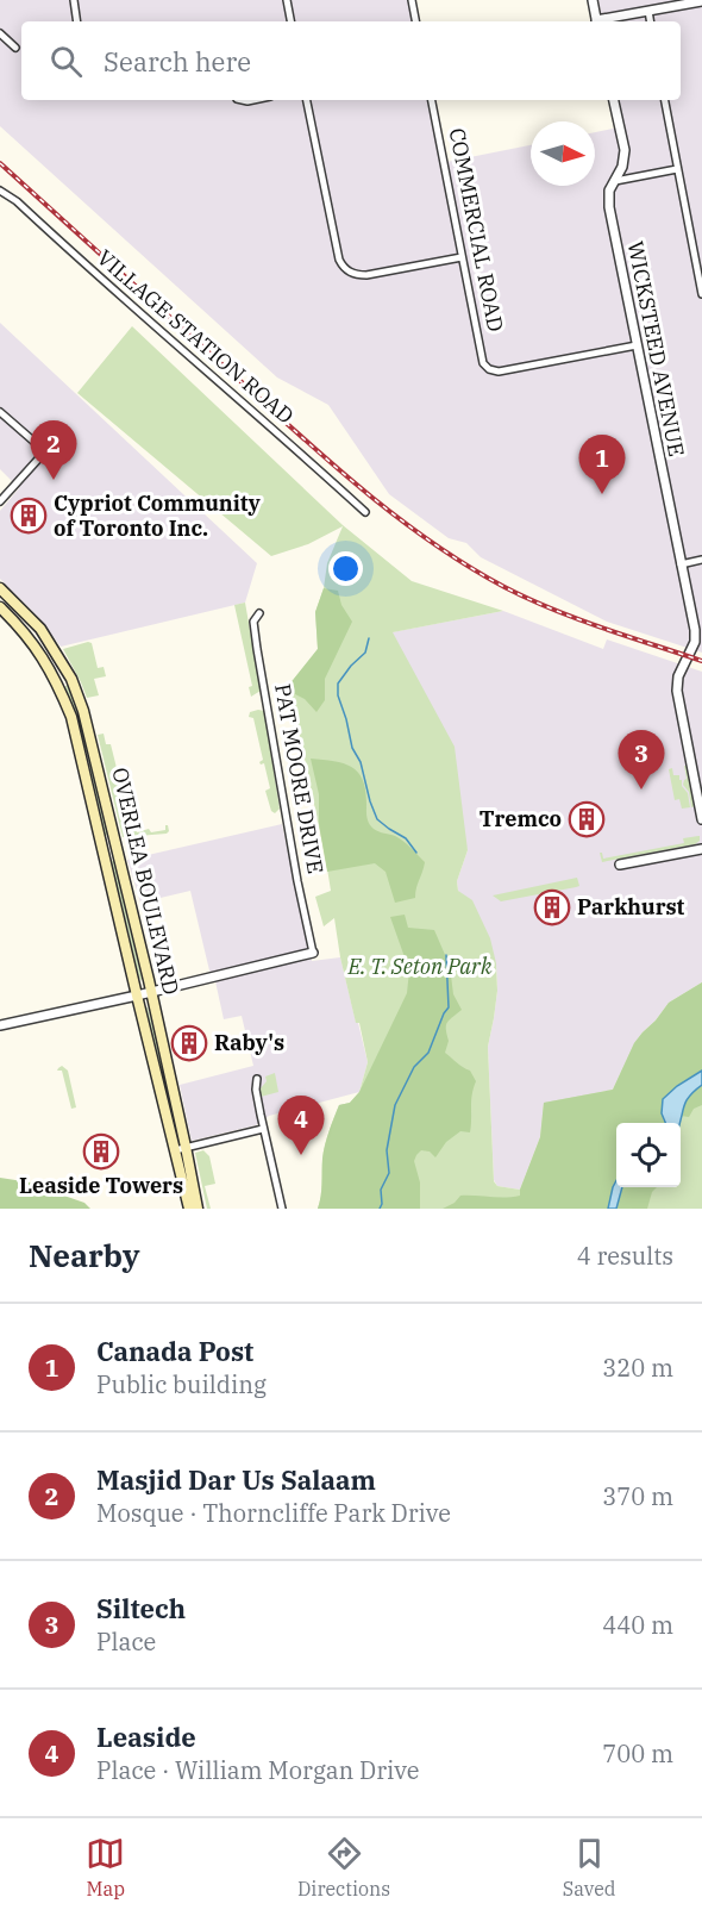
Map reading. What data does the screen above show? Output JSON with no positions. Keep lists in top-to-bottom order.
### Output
{
  "streets": {
    "main road": ["OVERLEA BOULEVARD"],
    "street": [
      "COMMERCIAL ROAD",
      "VILLAGE STATION ROAD",
      "WICKSTEED AVENUE",
      "PAT MOORE DRIVE"
    ]
  },
  "crossings": [
    ["COMMERCIAL ROAD", "WICKSTEED AVENUE"]
  ],
  "parks": ["E. T. Seton Park"],
  "places": {
    "building": [
      "Cypriot Community of Toronto Inc.",
      "Tremco",
      "Parkhurst",
      "Raby's",
      "Leaside Towers"
    ]
  },
  "north": "right",
  "page": {
    "search": "Search here",
    "pins": [
      "2",
      "1",
      "3",
      "4"
    ],
    "heading": ["Nearby", "4 results"],
    "list": [
      {
        "mark": "1",
        "name": "Canada Post",
        "note": "Public building",
        "value": "320 m"
      },
      {
        "mark": "2",
        "name": "Masjid Dar Us Salaam",
        "note": "Mosque · Thorncliffe Park Drive",
        "value": "370 m"
      },
      {
        "mark": "3",
        "name": "Siltech",
        "note": "Place",
        "value": "440 m"
      },
      {
        "mark": "4",
        "name": "Leaside",
        "note": "Place · William Morgan Drive",
        "value": "700 m"
      }
    ],
    "nav": ["Map", "Directions", "Saved"]
  }
}
